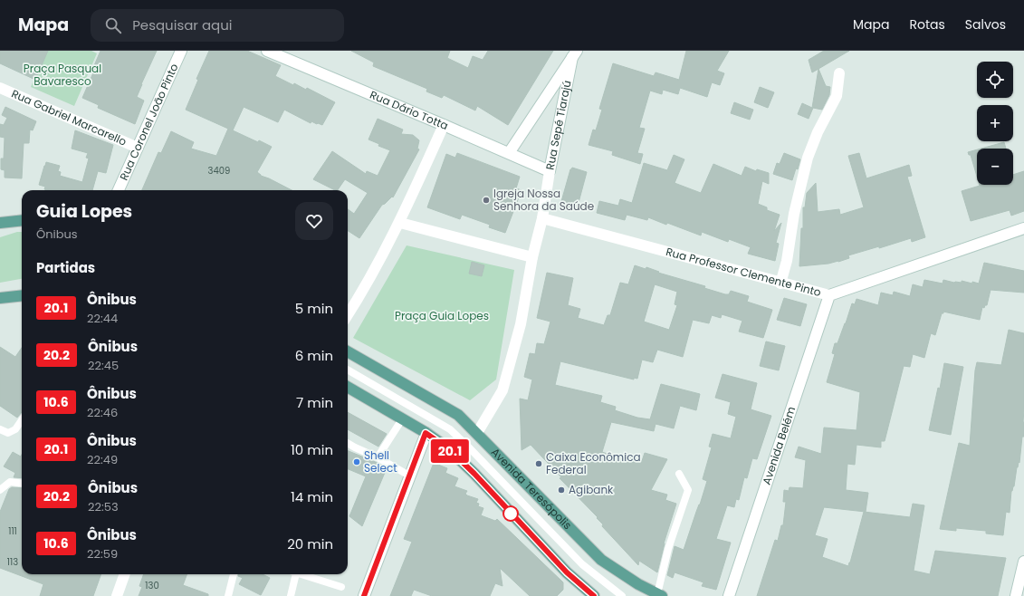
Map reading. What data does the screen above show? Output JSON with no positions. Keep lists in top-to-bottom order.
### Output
{
  "streets": {
    "main road": ["Avenida Teresópolis"],
    "street": [
      "Rua Dário Totta",
      "Rua Gabriel Marcarello",
      "Rua Coronel João Pinto",
      "Rua Sepé Tiarajú",
      "Rua Professor Clemente Pinto",
      "Avenida Belém"
    ]
  },
  "crossings": [
    ["Rua Dário Totta", "Rua Sepé Tiarajú"],
    ["Rua Gabriel Marcarello", "Rua Coronel João Pinto"],
    ["Rua Sepé Tiarajú", "Rua Professor Clemente Pinto"],
    ["Rua Professor Clemente Pinto", "Avenida Belém"]
  ],
  "parks": ["Praça Pasqual Bavaresco", "Praça Guia Lopes"],
  "places": [
    "Igreja Nossa Senhora da Saúde",
    "Shell Select",
    "Caixa Econômica Federal",
    "Agibank"
  ],
  "lines": ["bus line 20.1"],
  "house_numbers": [
    "3409",
    "111",
    "113",
    "130"
  ],
  "page": {
    "header": "Mapa",
    "search": "Pesquisar aqui",
    "nav": ["Mapa", "Rotas", "Salvos"],
    "on_map": "20.1",
    "map_buttons": ["+", "−"],
    "heading": [
      ["Guia Lopes", "Ônibus"],
      "Partidas"
    ],
    "list": [
      {
        "mark": "20.1",
        "name": "Ônibus",
        "note": "22:44",
        "value": "5 min"
      },
      {
        "mark": "20.2",
        "name": "Ônibus",
        "note": "22:45",
        "value": "6 min"
      },
      {
        "mark": "10.6",
        "name": "Ônibus",
        "note": "22:46",
        "value": "7 min"
      },
      {
        "mark": "20.1",
        "name": "Ônibus",
        "note": "22:49",
        "value": "10 min"
      },
      {
        "mark": "20.2",
        "name": "Ônibus",
        "note": "22:53",
        "value": "14 min"
      },
      {
        "mark": "10.6",
        "name": "Ônibus",
        "note": "22:59",
        "value": "20 min"
      }
    ]
  }
}
